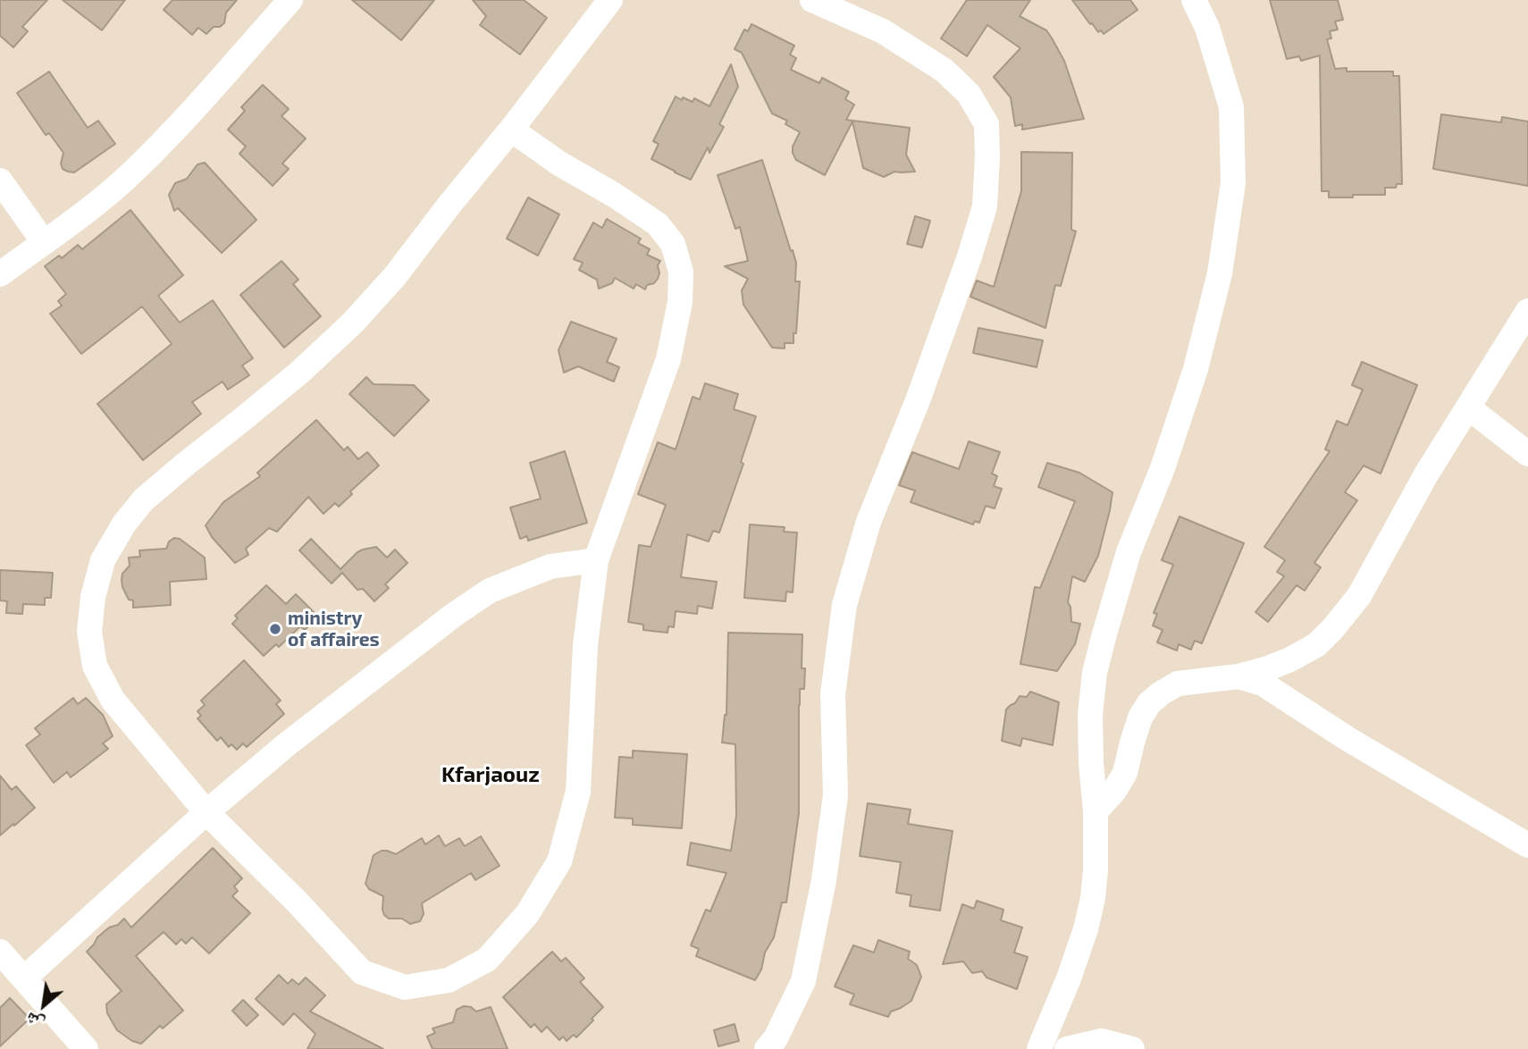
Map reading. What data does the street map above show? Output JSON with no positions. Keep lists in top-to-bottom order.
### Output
{
  "districts": ["Kfarjaouz"],
  "places": ["ministry of affaires"],
  "north": "bottom left"
}
